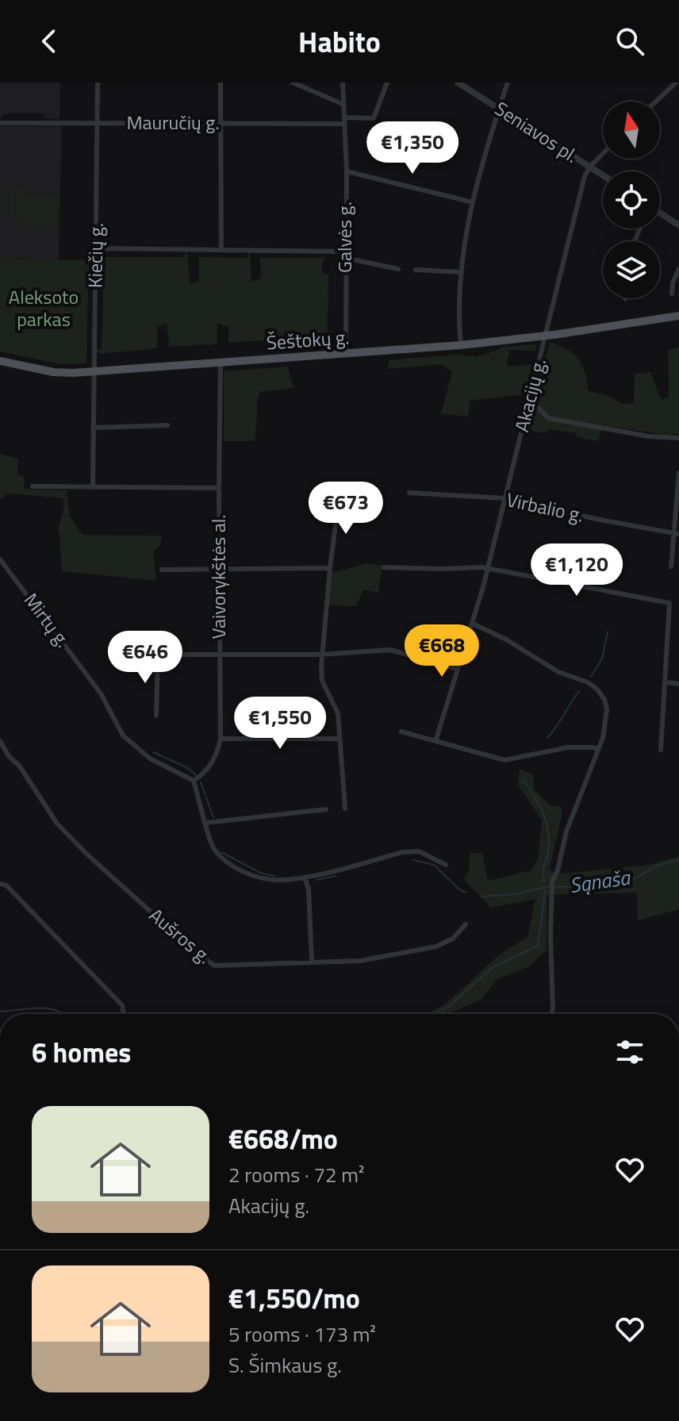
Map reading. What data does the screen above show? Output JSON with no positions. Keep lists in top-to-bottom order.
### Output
{
  "streets": {
    "main road": ["Šeštokų g."],
    "street": [
      "Mauručių g.",
      "Seniavos pl.",
      "Galvės g.",
      "Kiečių g.",
      "Akacijų g.",
      "Virbalio g.",
      "Vaivorykštės al.",
      "Mirtų g.",
      "Aušros g."
    ]
  },
  "crossings": [
    ["Mauručių g.", "Galvės g."],
    ["Mauručių g.", "Kiečių g."],
    ["Seniavos pl.", "Akacijų g."],
    ["Galvės g.", "Šeštokų g."],
    ["Kiečių g.", "Šeštokų g."],
    ["Šeštokų g.", "Akacijų g."],
    ["Šeštokų g.", "Vaivorykštės al."],
    ["Akacijų g.", "Virbalio g."],
    ["Vaivorykštės al.", "Mirtų g."]
  ],
  "water": ["Sąnaša"],
  "parks": ["Aleksoto parkas"],
  "north": "top",
  "page": {
    "header": "Habito",
    "price": [
      "€1,350",
      "€673",
      "€1,120",
      "€668",
      "€646",
      "€1,550"
    ],
    "heading": "6 homes",
    "list": [
      {
        "name": "€668/mo",
        "note": "2 rooms · 72 m² · Akacijų g."
      },
      {
        "name": "€1,550/mo",
        "note": "5 rooms · 173 m² · S. Šimkaus g."
      }
    ]
  }
}
